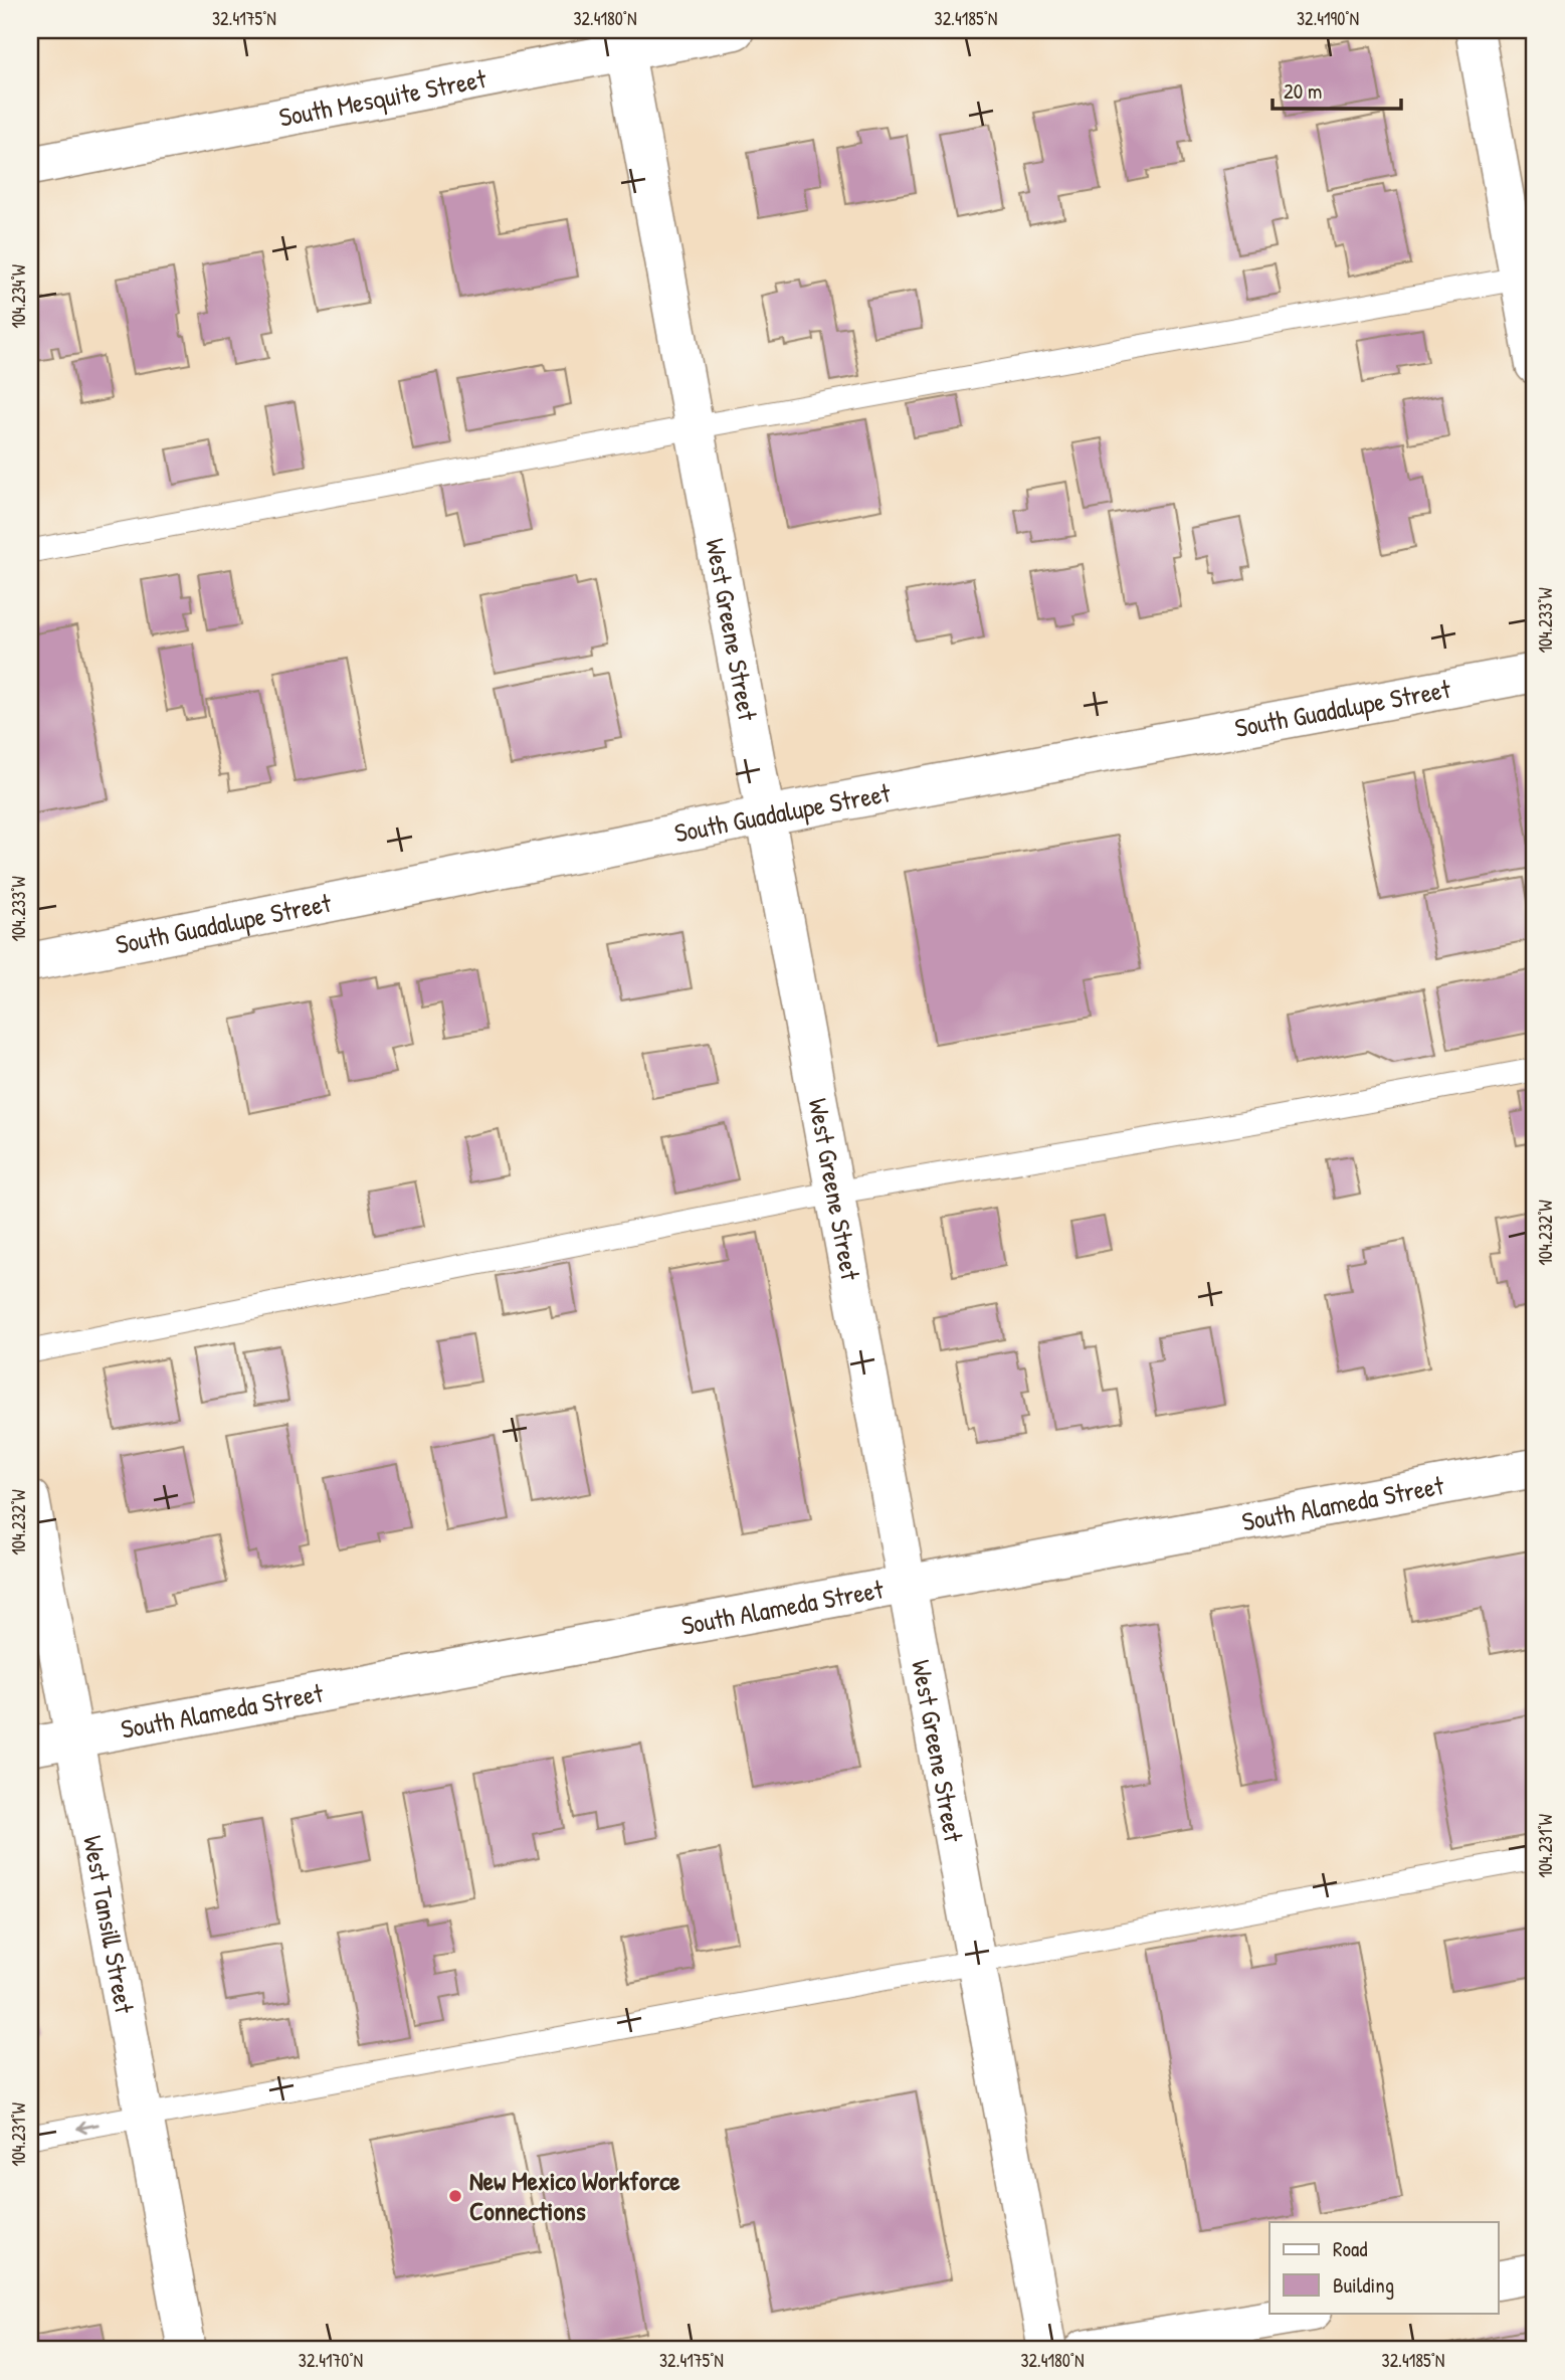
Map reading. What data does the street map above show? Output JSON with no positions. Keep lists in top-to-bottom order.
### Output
{
  "streets": {
    "street": [
      "South Mesquite Street",
      "West Greene Street",
      "South Guadalupe Street",
      "South Alameda Street",
      "West Tansill Street"
    ]
  },
  "crossings": [
    ["South Mesquite Street", "West Greene Street"],
    ["West Greene Street", "South Guadalupe Street"],
    ["West Greene Street", "South Alameda Street"],
    ["South Alameda Street", "West Tansill Street"]
  ],
  "places": ["New Mexico Workforce Connections"],
  "legend": ["Road", "Building"],
  "scale_bar": "20 m",
  "coordinates": [
    "32.4175°N",
    "32.4180°N",
    "32.4185°N",
    "32.4190°N",
    "104.234°W",
    "104.233°W",
    "104.232°W",
    "104.231°W",
    "32.4170°N"
  ]
}
